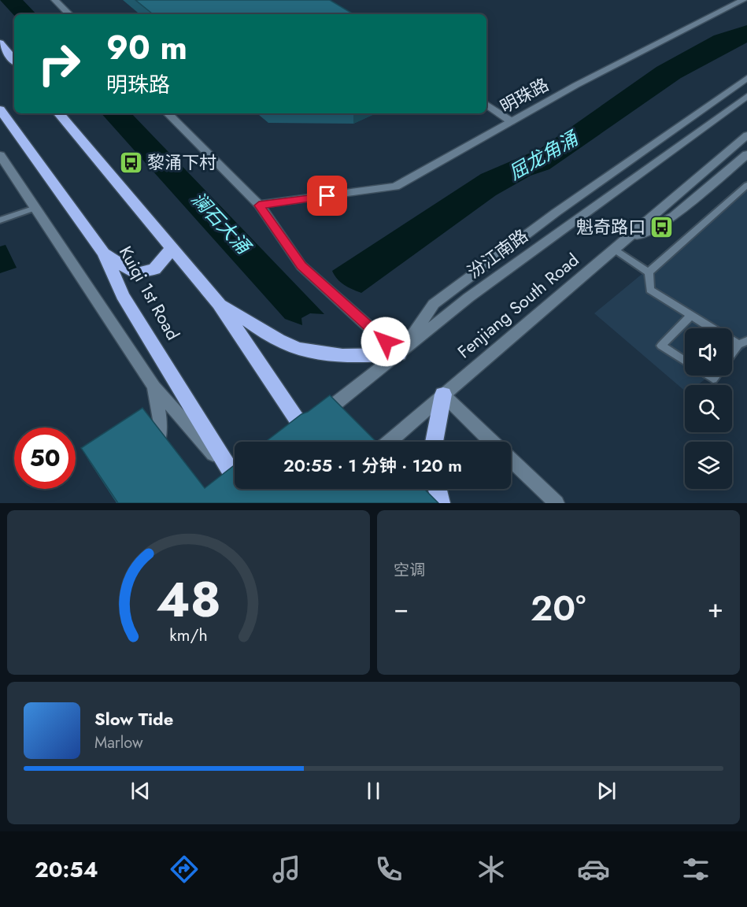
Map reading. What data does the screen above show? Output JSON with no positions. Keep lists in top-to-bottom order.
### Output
{
  "streets": {
    "highway": ["Kuiqi 1st Road"],
    "main road": ["明珠路", "汾江南路", "Fenjiang South Road"]
  },
  "crossings": [
    ["汾江南路", "Kuiqi 1st Road"]
  ],
  "water": ["屈龙角涌", "澜石大涌"],
  "places": {
    "bus stop": ["黎涌下村", "魁奇路口"]
  },
  "page": {
    "turn": ["90 m", "明珠路"],
    "limit": "50",
    "trip": "20:55 · 1 分钟 · 120 m",
    "tile": "空调",
    "heat": ["−", "20°", "+"],
    "song": ["Slow Tide", "Marlow"],
    "tabs": "20:54",
    "gauge": ["48", "km/h"]
  }
}
